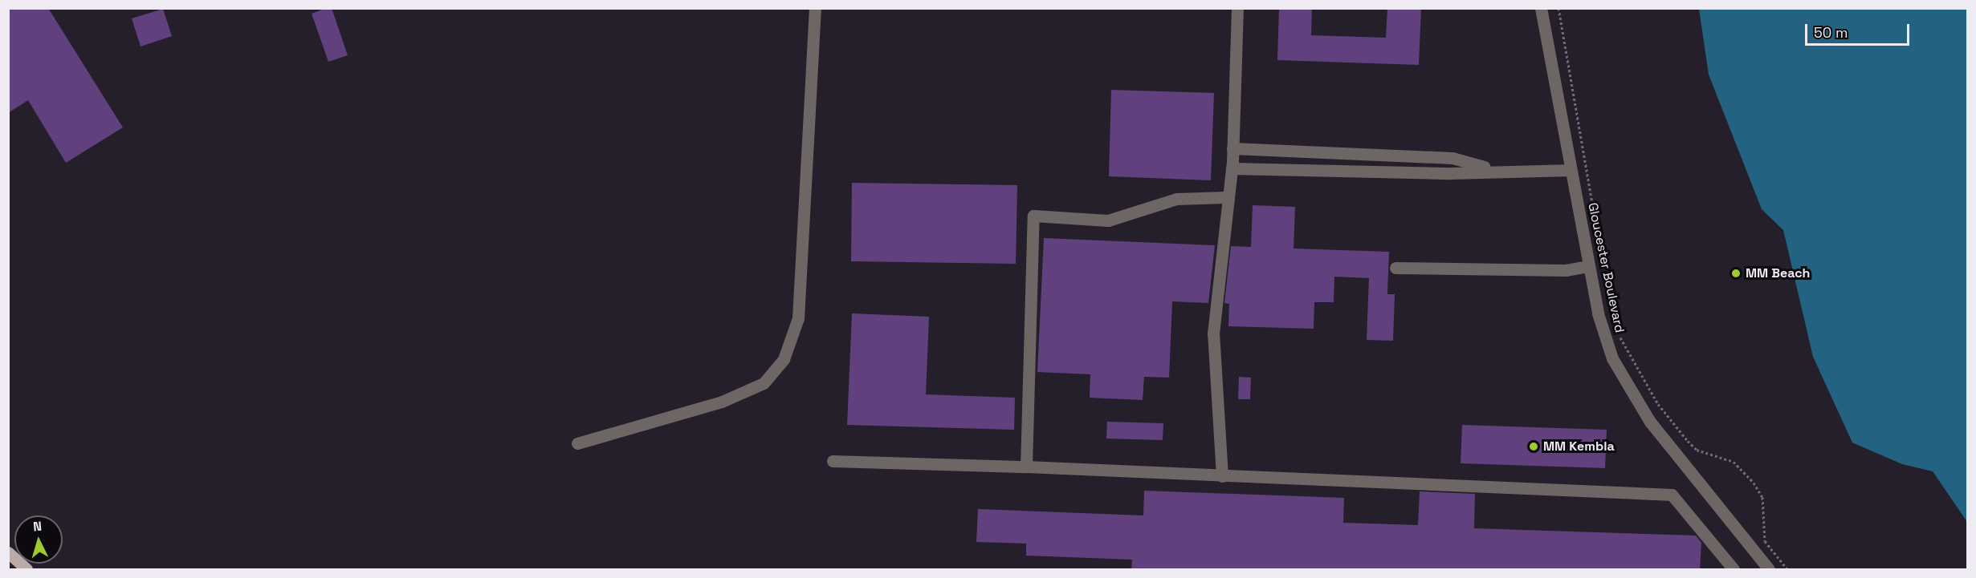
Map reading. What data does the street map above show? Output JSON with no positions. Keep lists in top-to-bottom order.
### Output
{
  "streets": {
    "street": ["Gloucester Boulevard"]
  },
  "places": ["MM Beach", "MM Kembla"],
  "scale_bar": "50 m",
  "north": "top"
}
